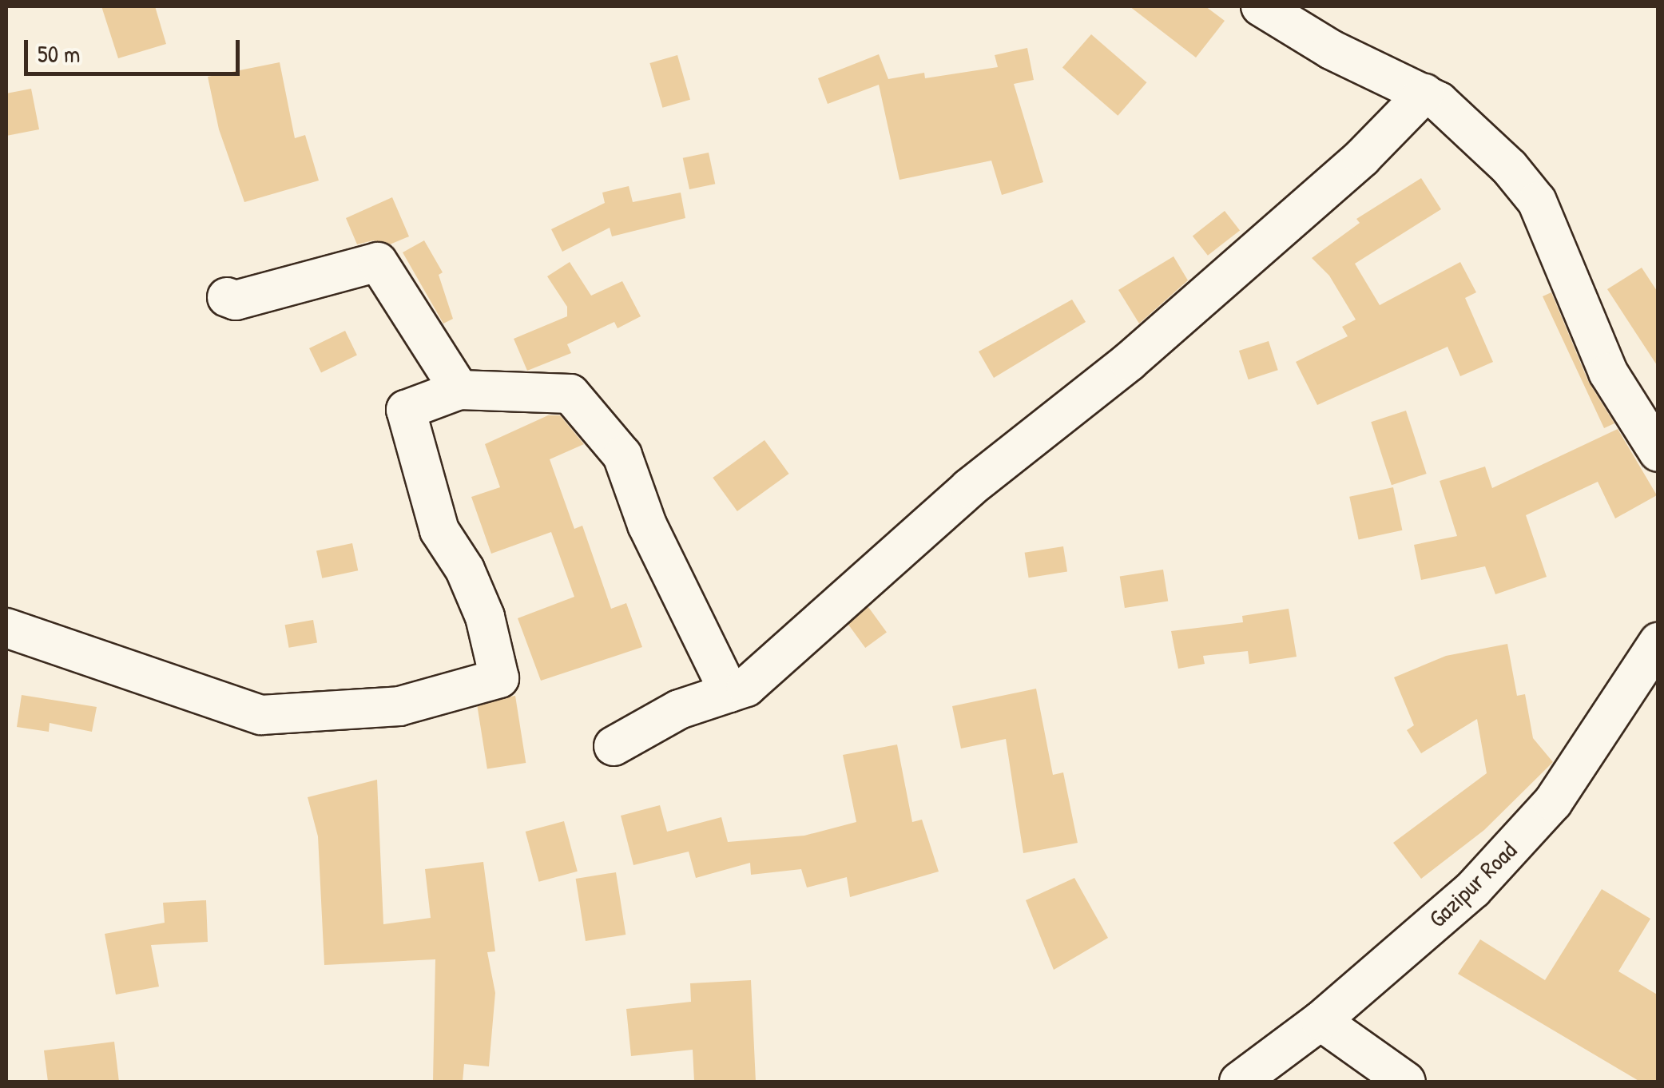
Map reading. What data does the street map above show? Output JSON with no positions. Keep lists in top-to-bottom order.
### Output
{
  "streets": {
    "street": ["Gazipur Road"]
  },
  "scale_bar": "50 m"
}
